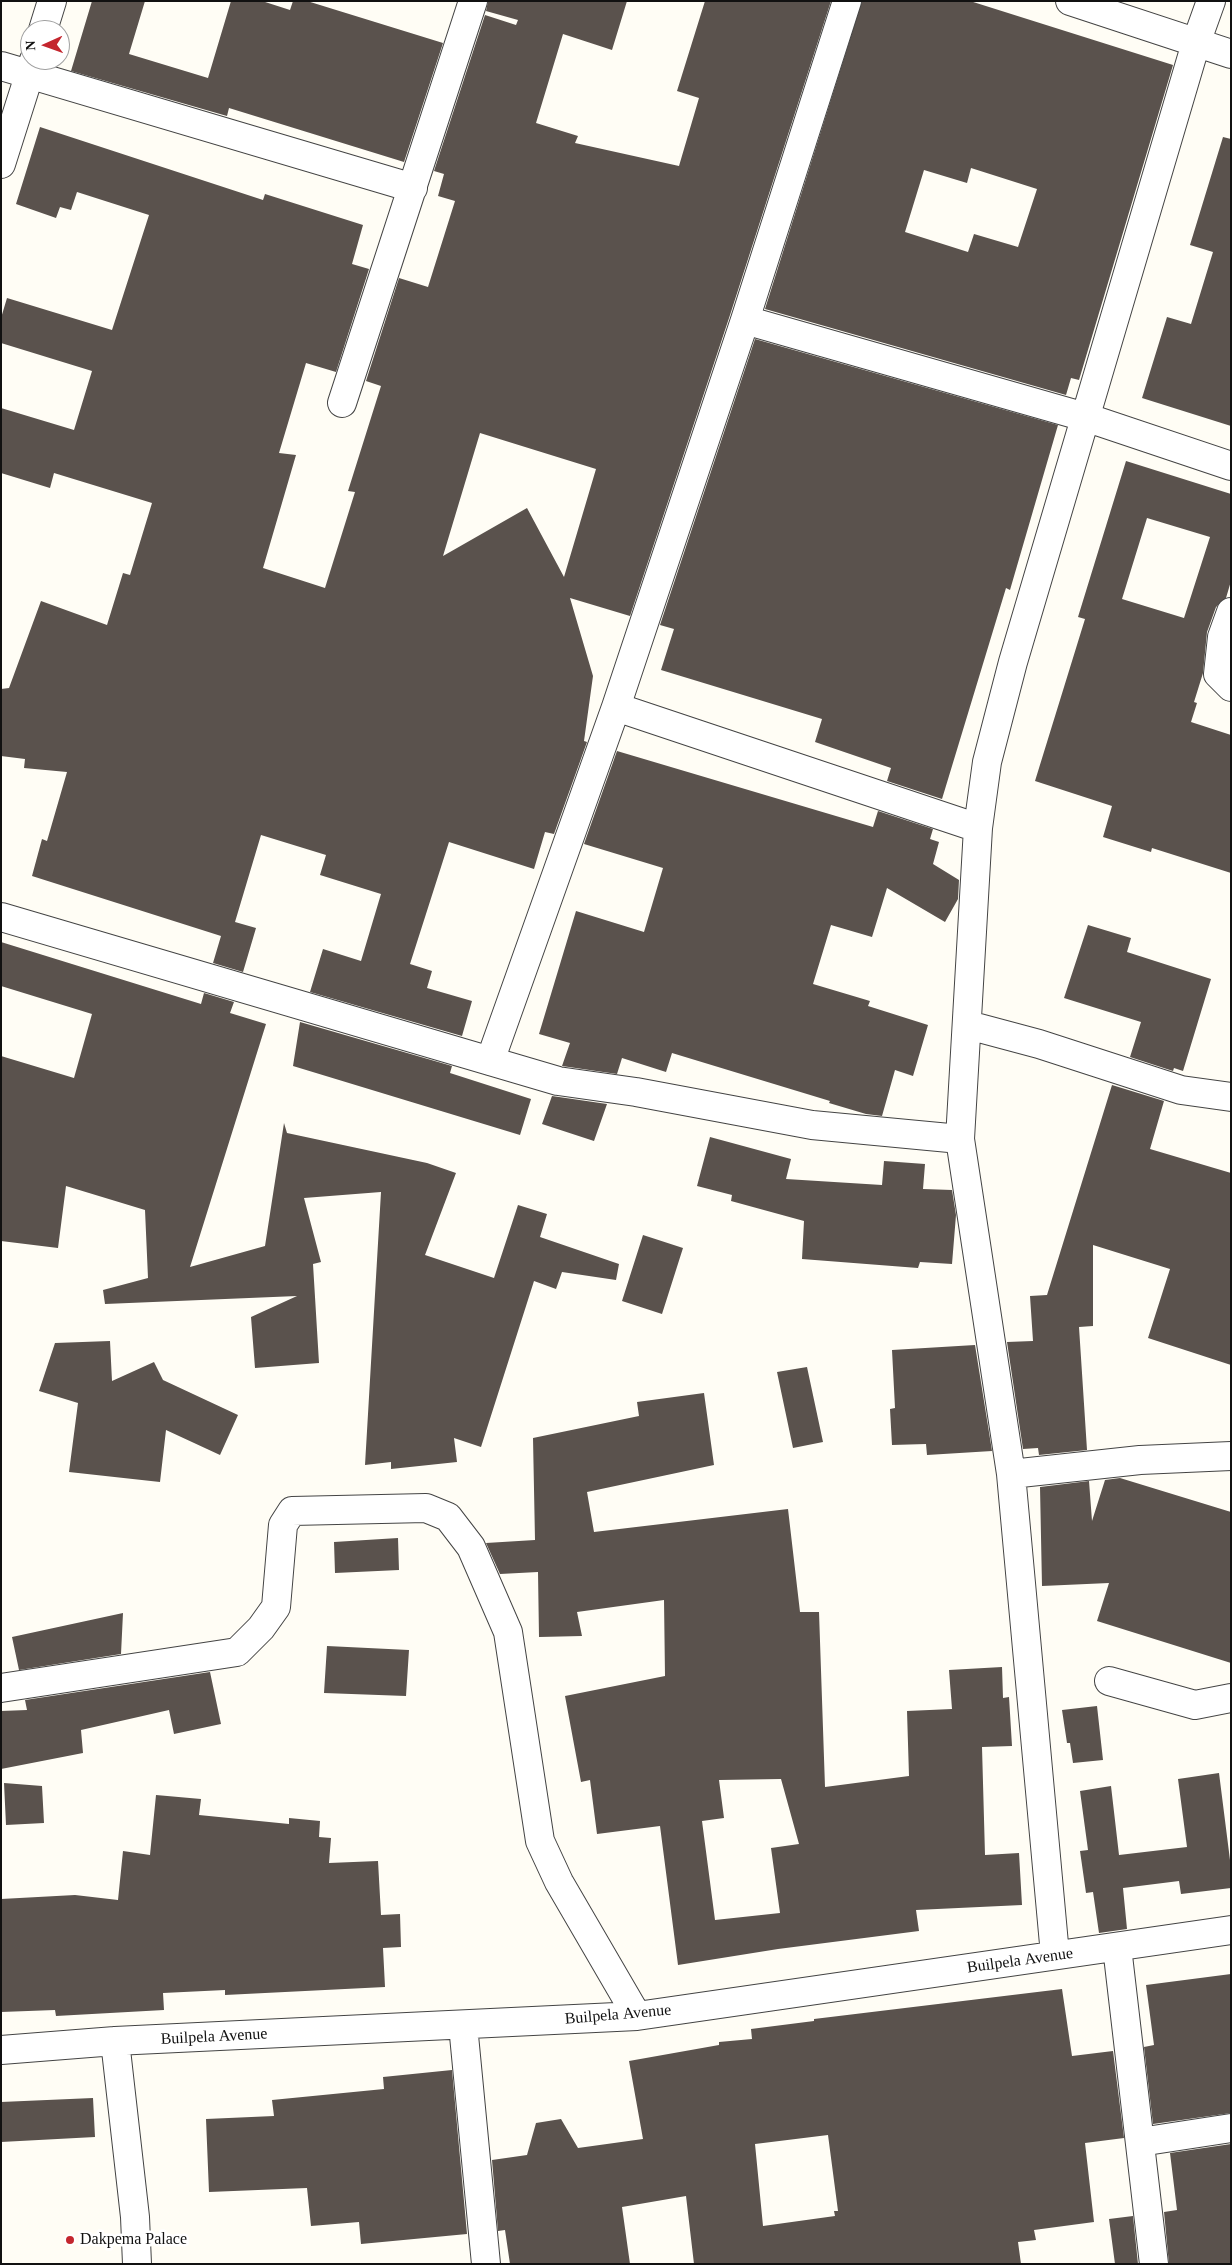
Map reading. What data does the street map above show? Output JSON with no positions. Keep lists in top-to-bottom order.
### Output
{
  "streets": {
    "street": ["Builpela Avenue"]
  },
  "places": ["Dakpema Palace"],
  "north": "left"
}
